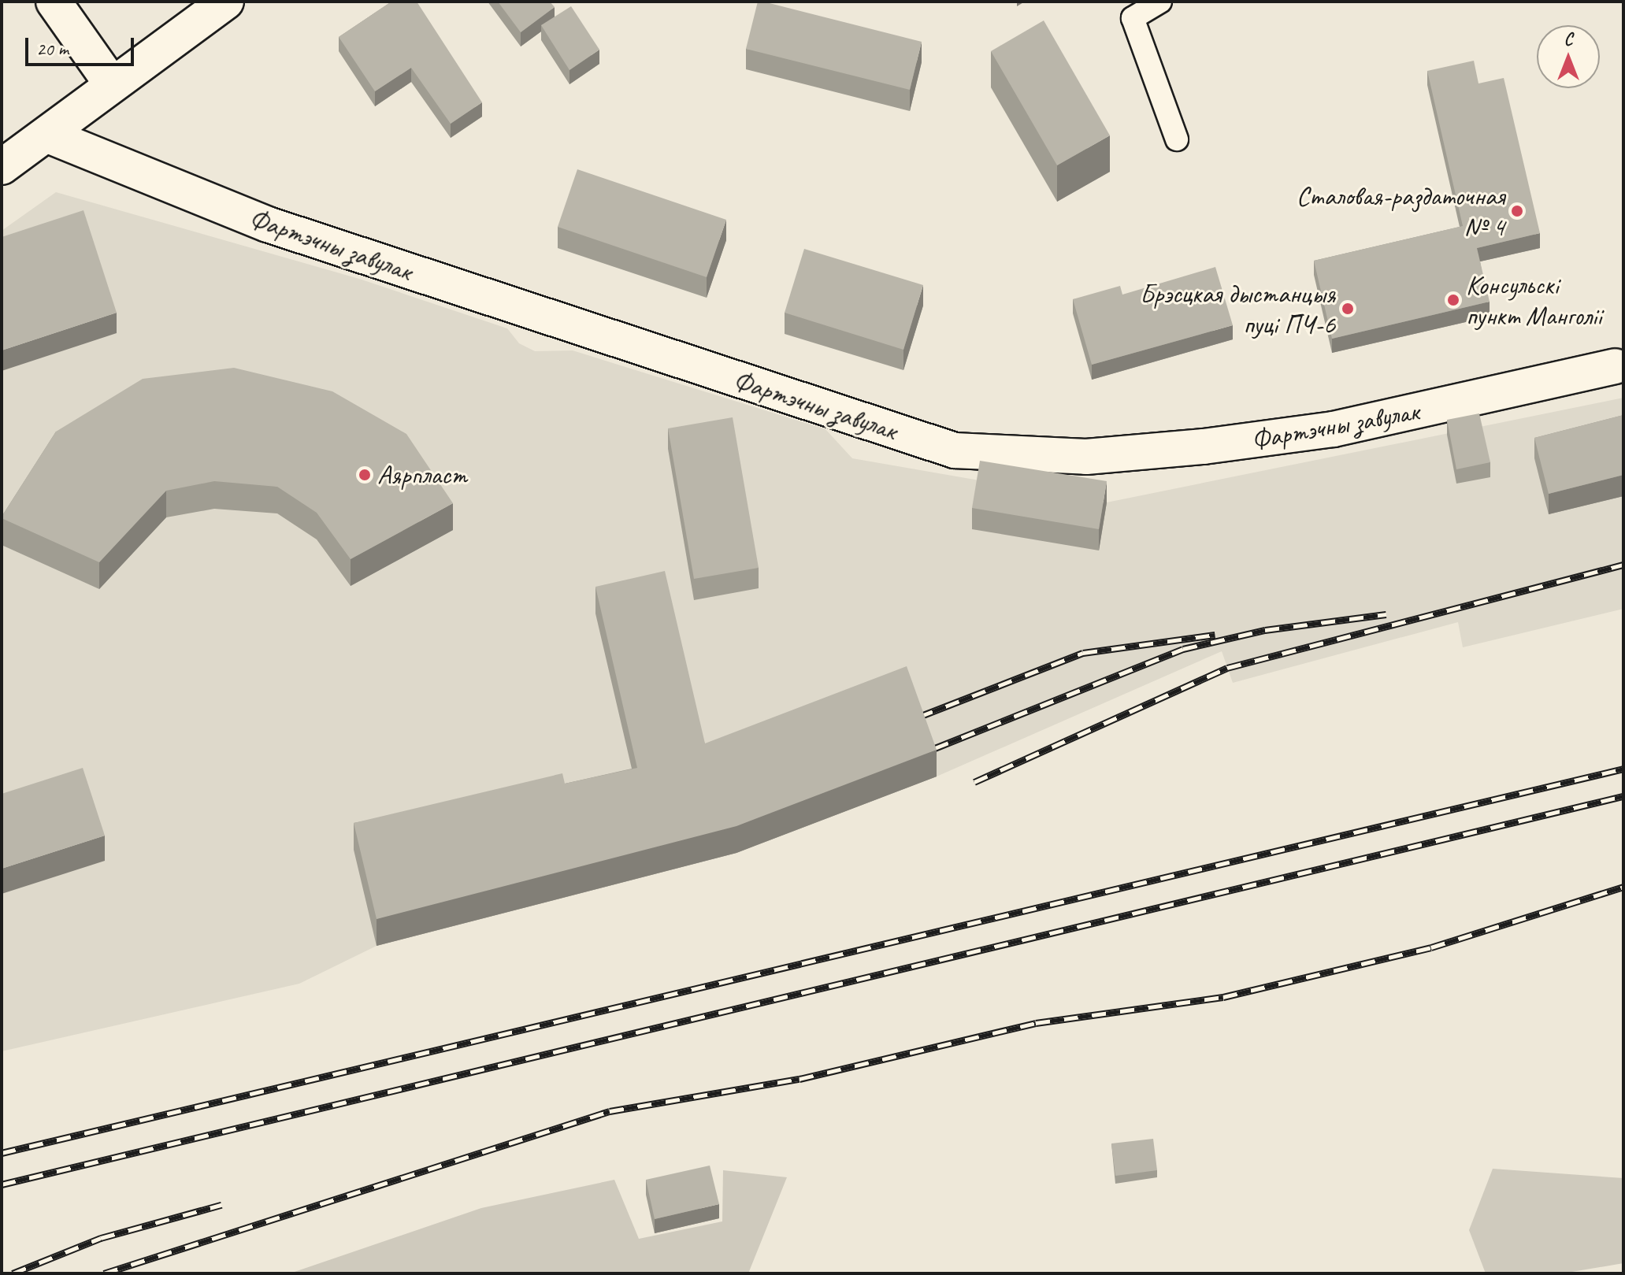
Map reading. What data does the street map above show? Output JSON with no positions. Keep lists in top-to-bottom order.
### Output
{
  "streets": {
    "street": ["Фартэчны завулак"]
  },
  "places": [
    "Сталовая-раздаточная № 4",
    "Консульскі пункт Манголіі",
    "Брэсцкая дыстанцыя пуці ПЧ-6",
    "Аярпласт"
  ],
  "scale_bar": "20 m",
  "north": "top"
}
